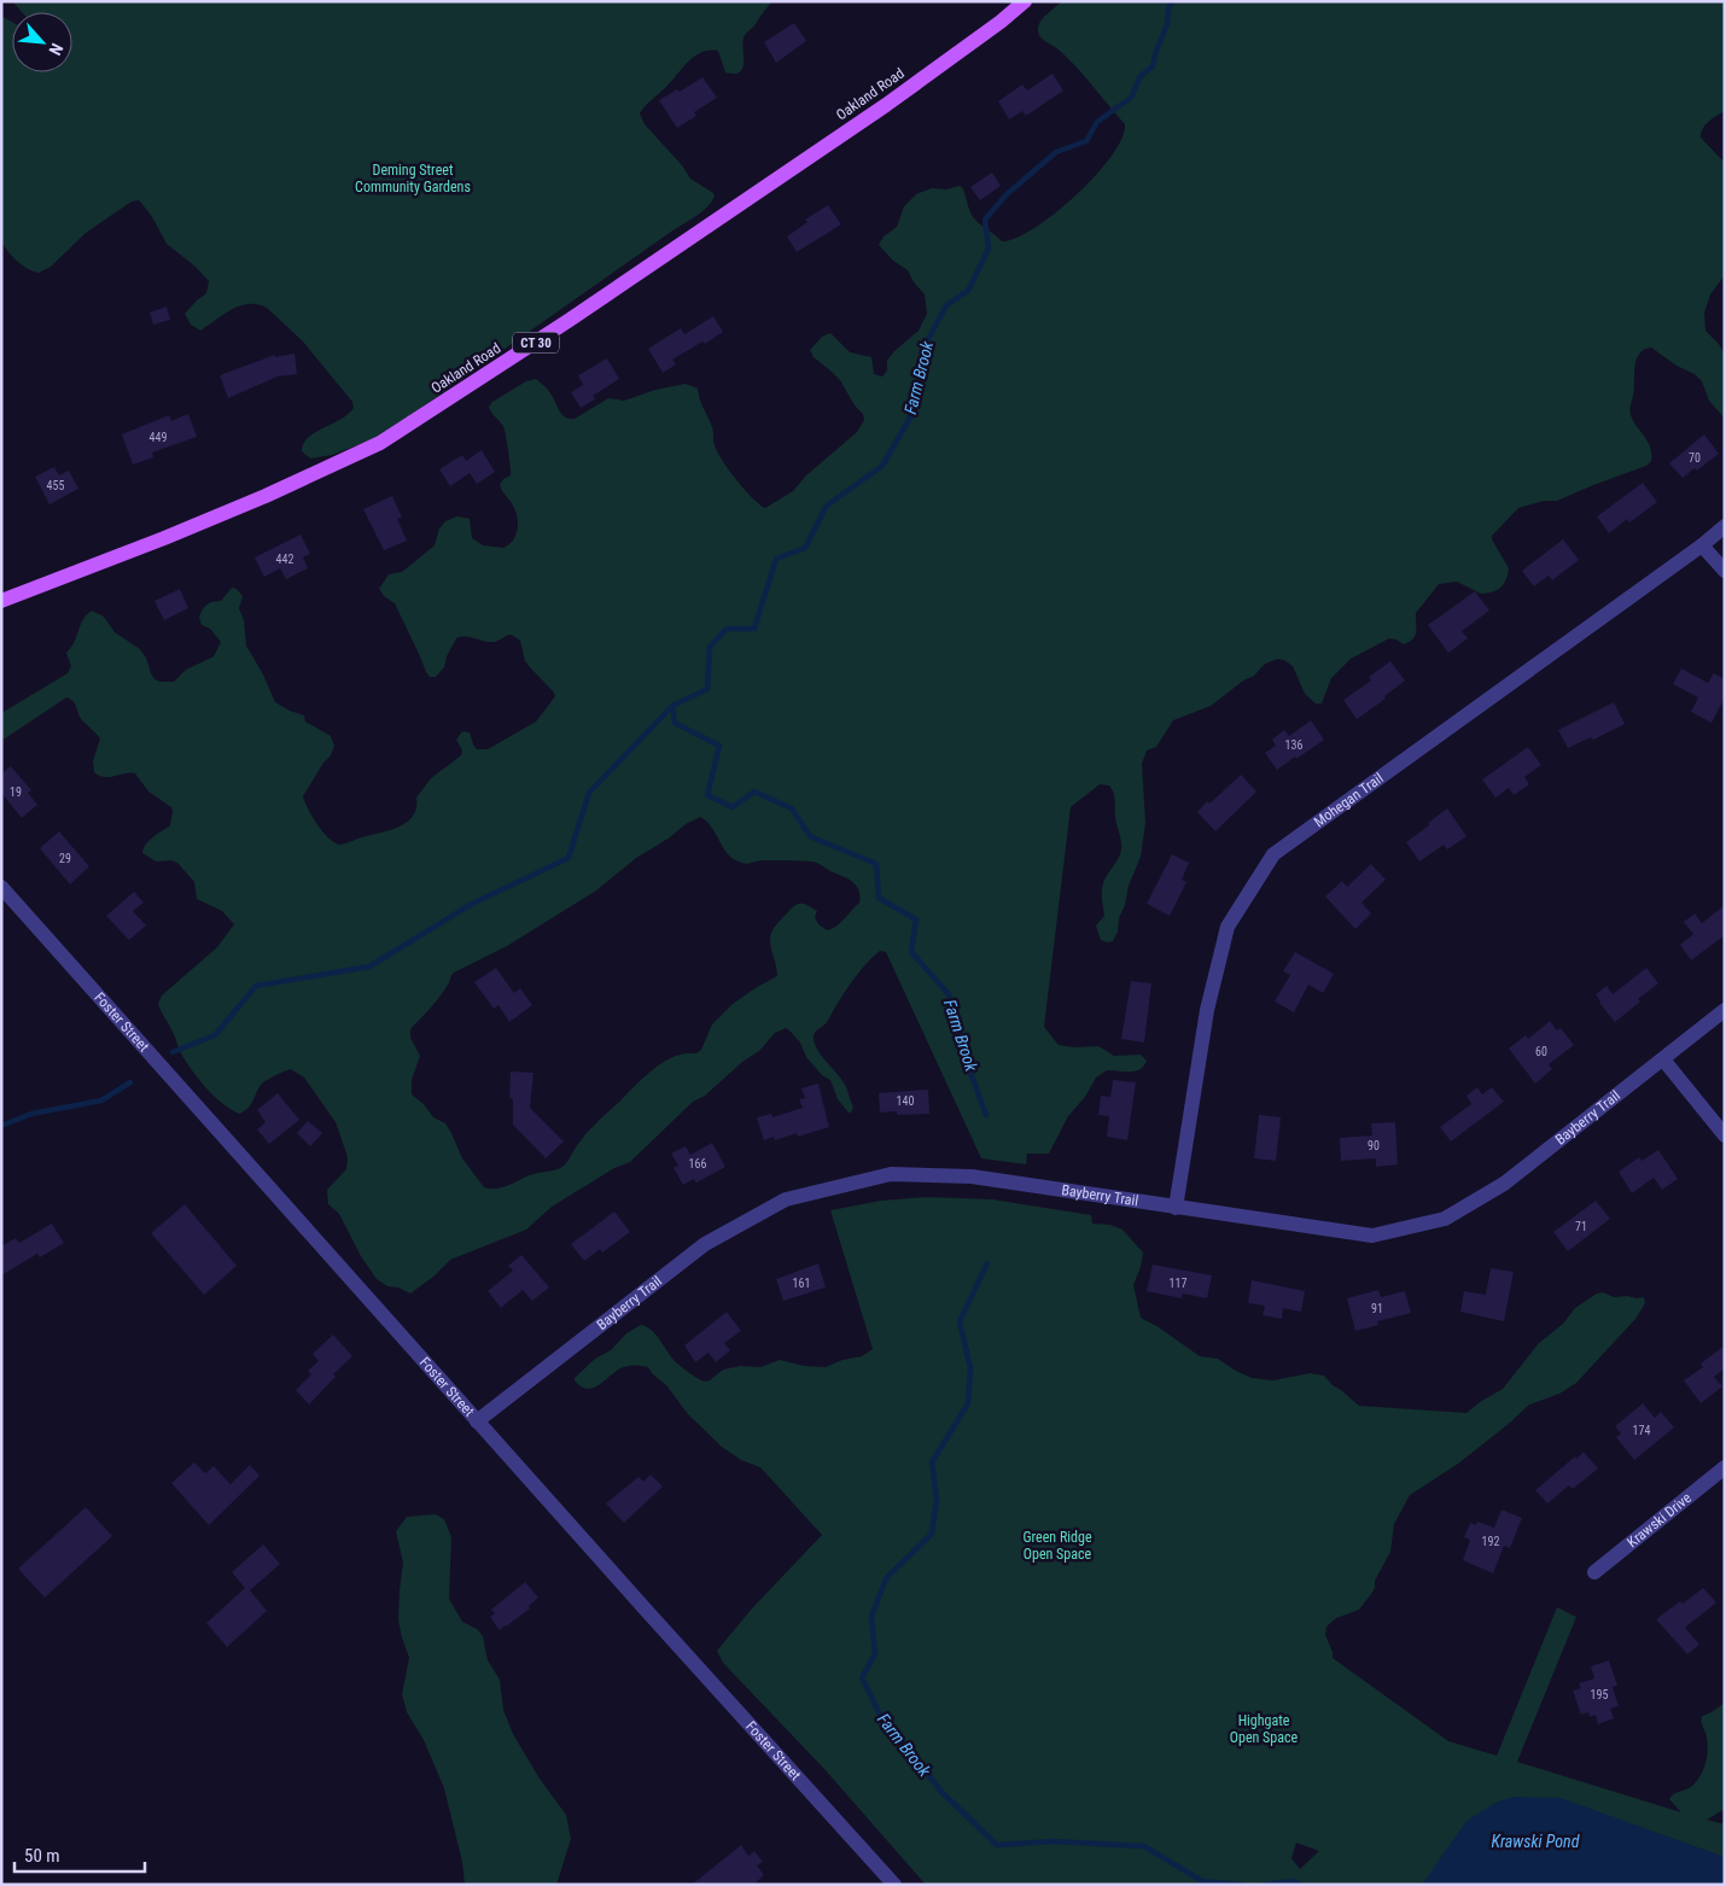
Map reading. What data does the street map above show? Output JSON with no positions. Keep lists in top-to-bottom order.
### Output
{
  "streets": {
    "main road": ["Oakland Road", "CT 30"],
    "street": [
      "Mohegan Trail",
      "Foster Street",
      "Bayberry Trail",
      "Krawski Drive"
    ]
  },
  "crossings": [
    ["Mohegan Trail", "Bayberry Trail"],
    ["Foster Street", "Bayberry Trail"]
  ],
  "water": ["Farm Brook", "Krawski Pond"],
  "parks": ["Deming Street Community Gardens", "Green Ridge Open Space", "Highgate Open Space"],
  "house_numbers": [
    "449",
    "70",
    "455",
    "442",
    "136",
    "19",
    "29",
    "60",
    "140",
    "90",
    "166",
    "71",
    "161",
    "117",
    "91",
    "174",
    "192",
    "195"
  ],
  "scale_bar": "50 m",
  "north": "bottom right"
}
